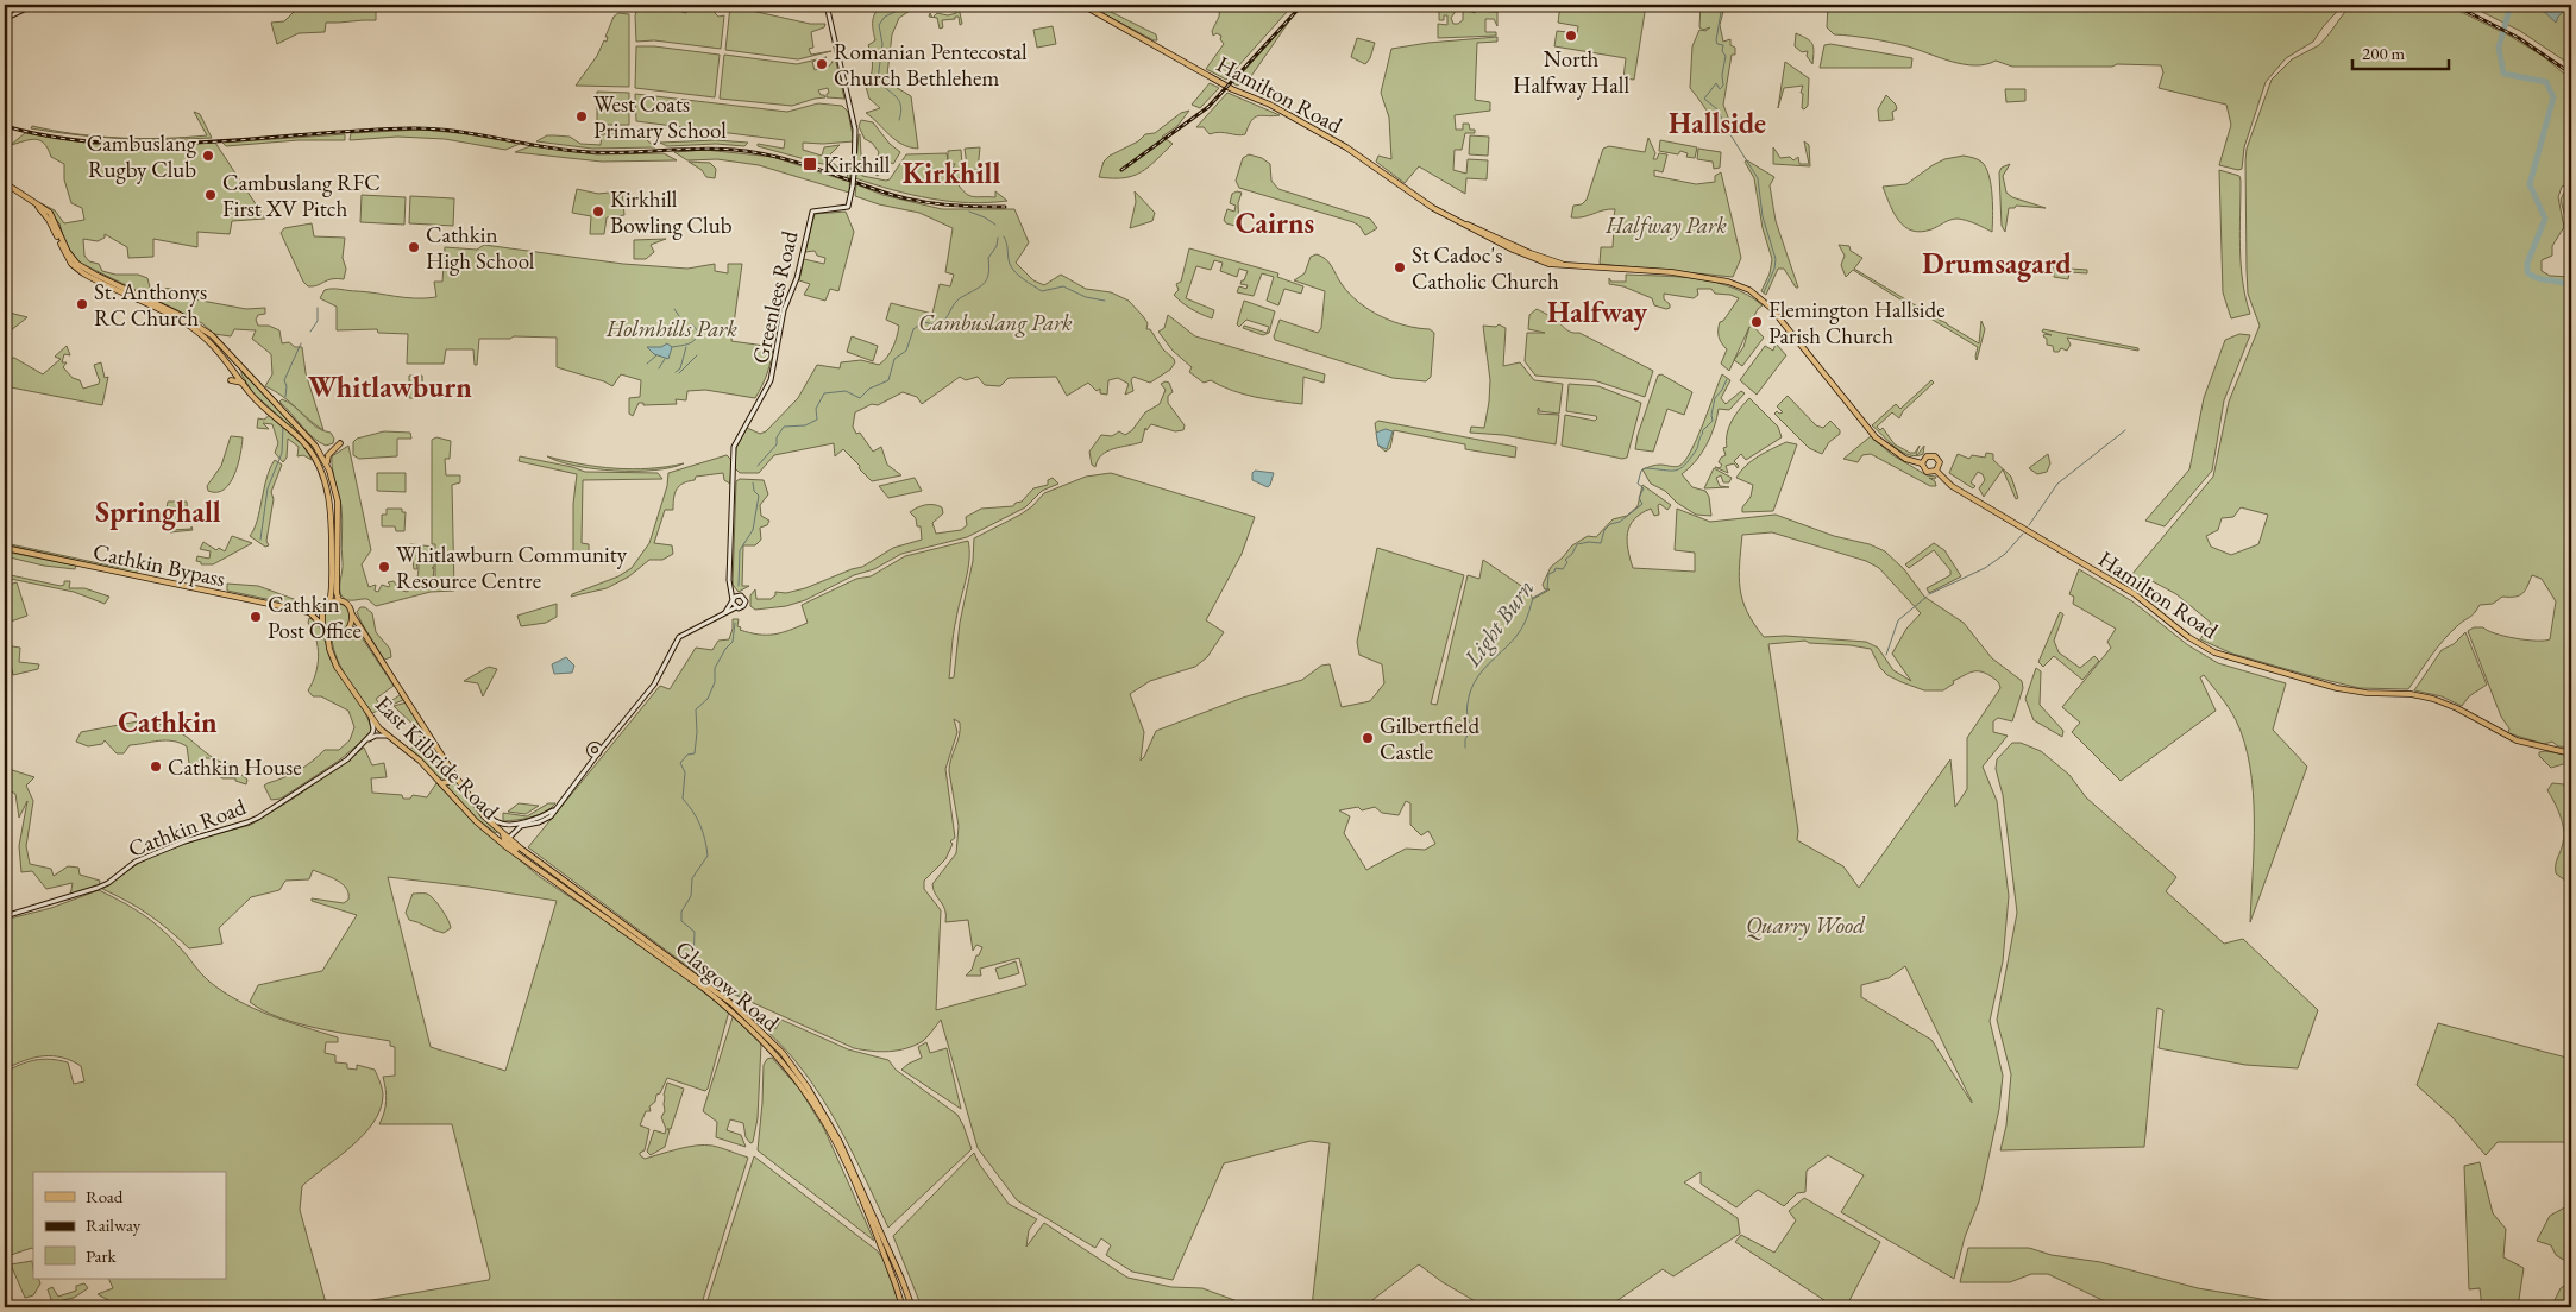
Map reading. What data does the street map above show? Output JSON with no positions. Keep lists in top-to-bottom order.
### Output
{
  "streets": {
    "main road": [
      "Hamilton Road",
      "Greenlees Road",
      "Cathkin Bypass",
      "East Kilbride Road",
      "Cathkin Road",
      "Glasgow Road"
    ]
  },
  "crossings": [
    ["Cathkin Bypass", "East Kilbride Road"],
    ["East Kilbride Road", "Glasgow Road"]
  ],
  "districts": [
    "Hallside",
    "Kirkhill",
    "Cairns",
    "Drumsagard",
    "Halfway",
    "Whitlawburn",
    "Springhall",
    "Cathkin"
  ],
  "water": ["Light Burn"],
  "parks": [
    "Halfway Park",
    "Cambuslang Park",
    "Holmhills Park",
    "Quarry Wood"
  ],
  "places": {
    "other": [
      "North Halfway Hall",
      "Romanian Pentecostal Church Bethlehem",
      "West Coats Primary School",
      "Cambuslang Rugby Club",
      "Cambuslang RFC First XV Pitch",
      "Kirkhill Bowling Club",
      "Cathkin High School",
      "St Cadoc's Catholic Church",
      "St. Anthonys RC Church",
      "Flemington Hallside Parish Church",
      "Whitlawburn Community Resource Centre",
      "Cathkin Post Office",
      "Gilbertfield Castle",
      "Cathkin House"
    ],
    "transit": ["Kirkhill"]
  },
  "legend": ["Road", "Railway", "Park"],
  "scale_bar": "200 m"
}
